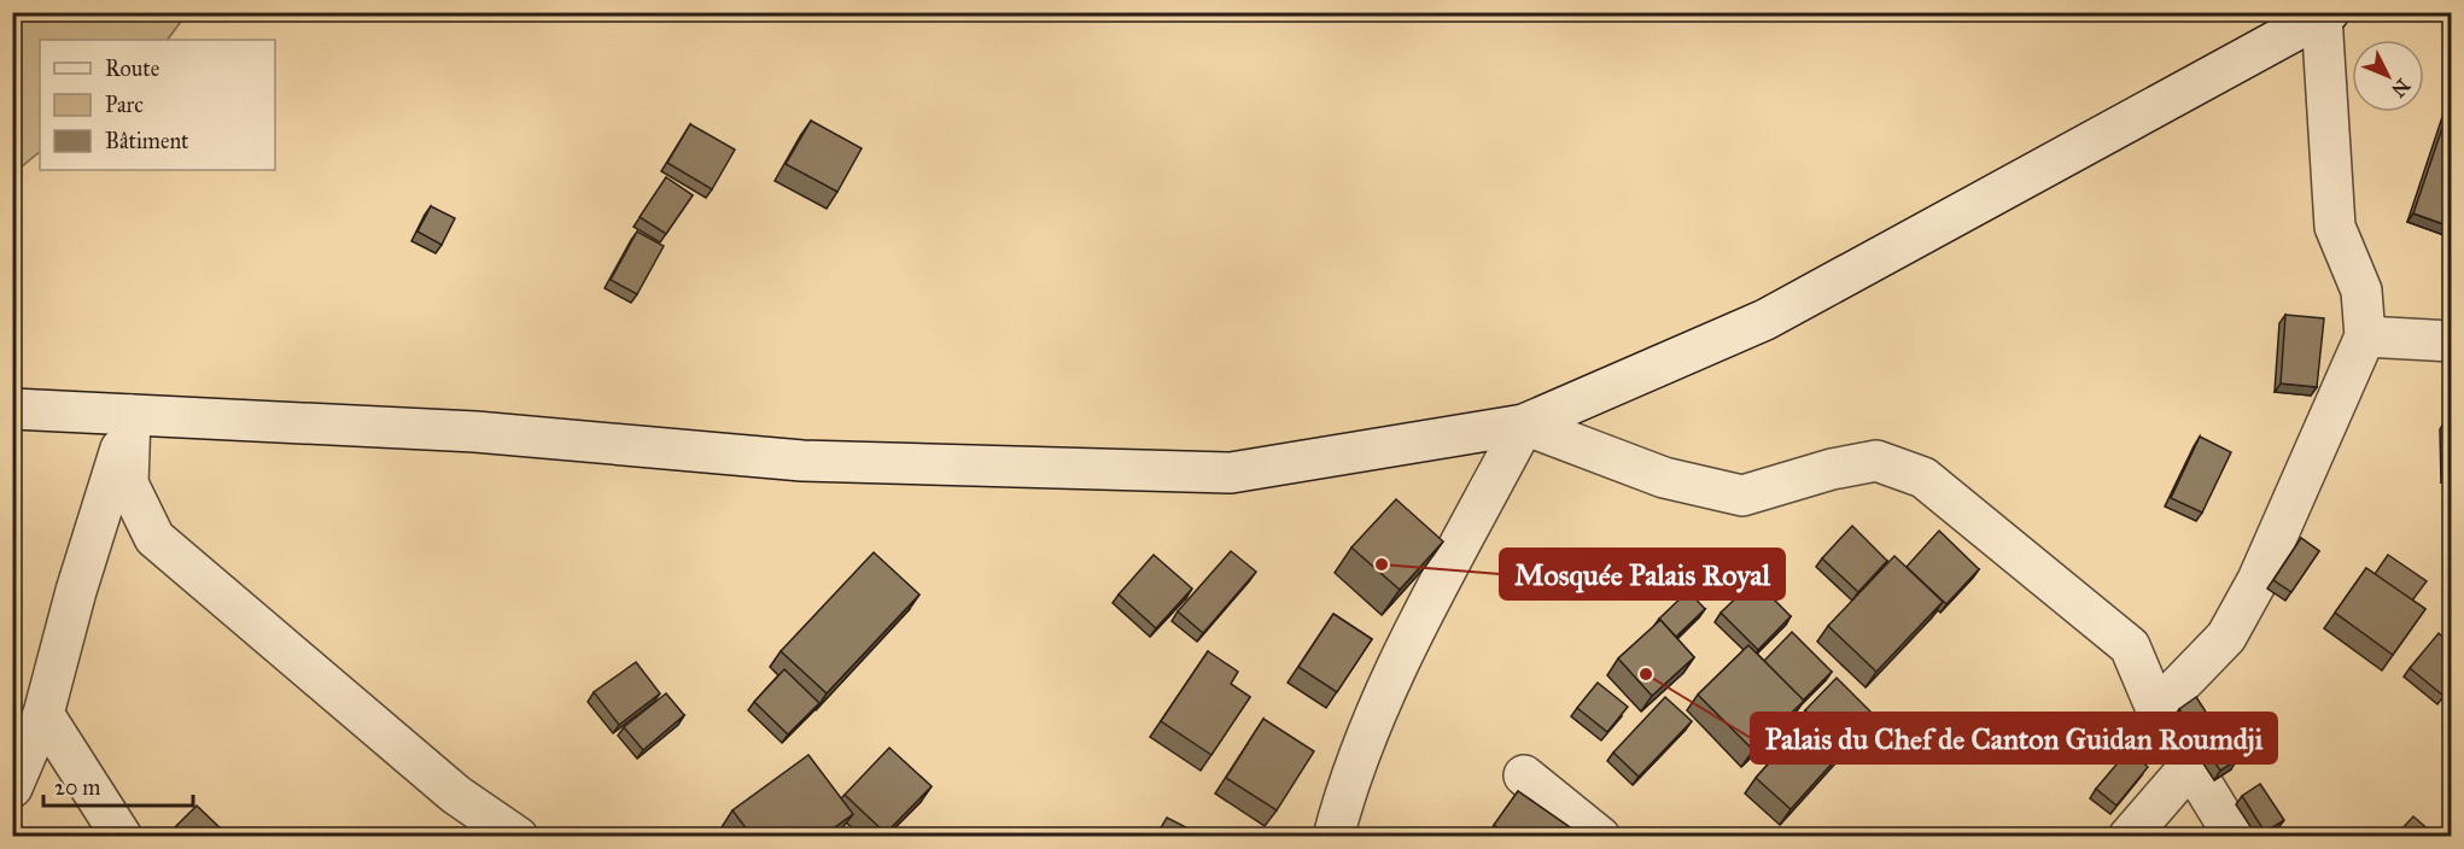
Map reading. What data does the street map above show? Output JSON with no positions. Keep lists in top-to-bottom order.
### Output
{
  "places": ["Mosquée Palais Royal", "Palais du Chef de Canton Guidan Roumdji"],
  "legend": ["Route", "Parc", "Bâtiment"],
  "scale_bar": "20 m",
  "north": "bottom right"
}
